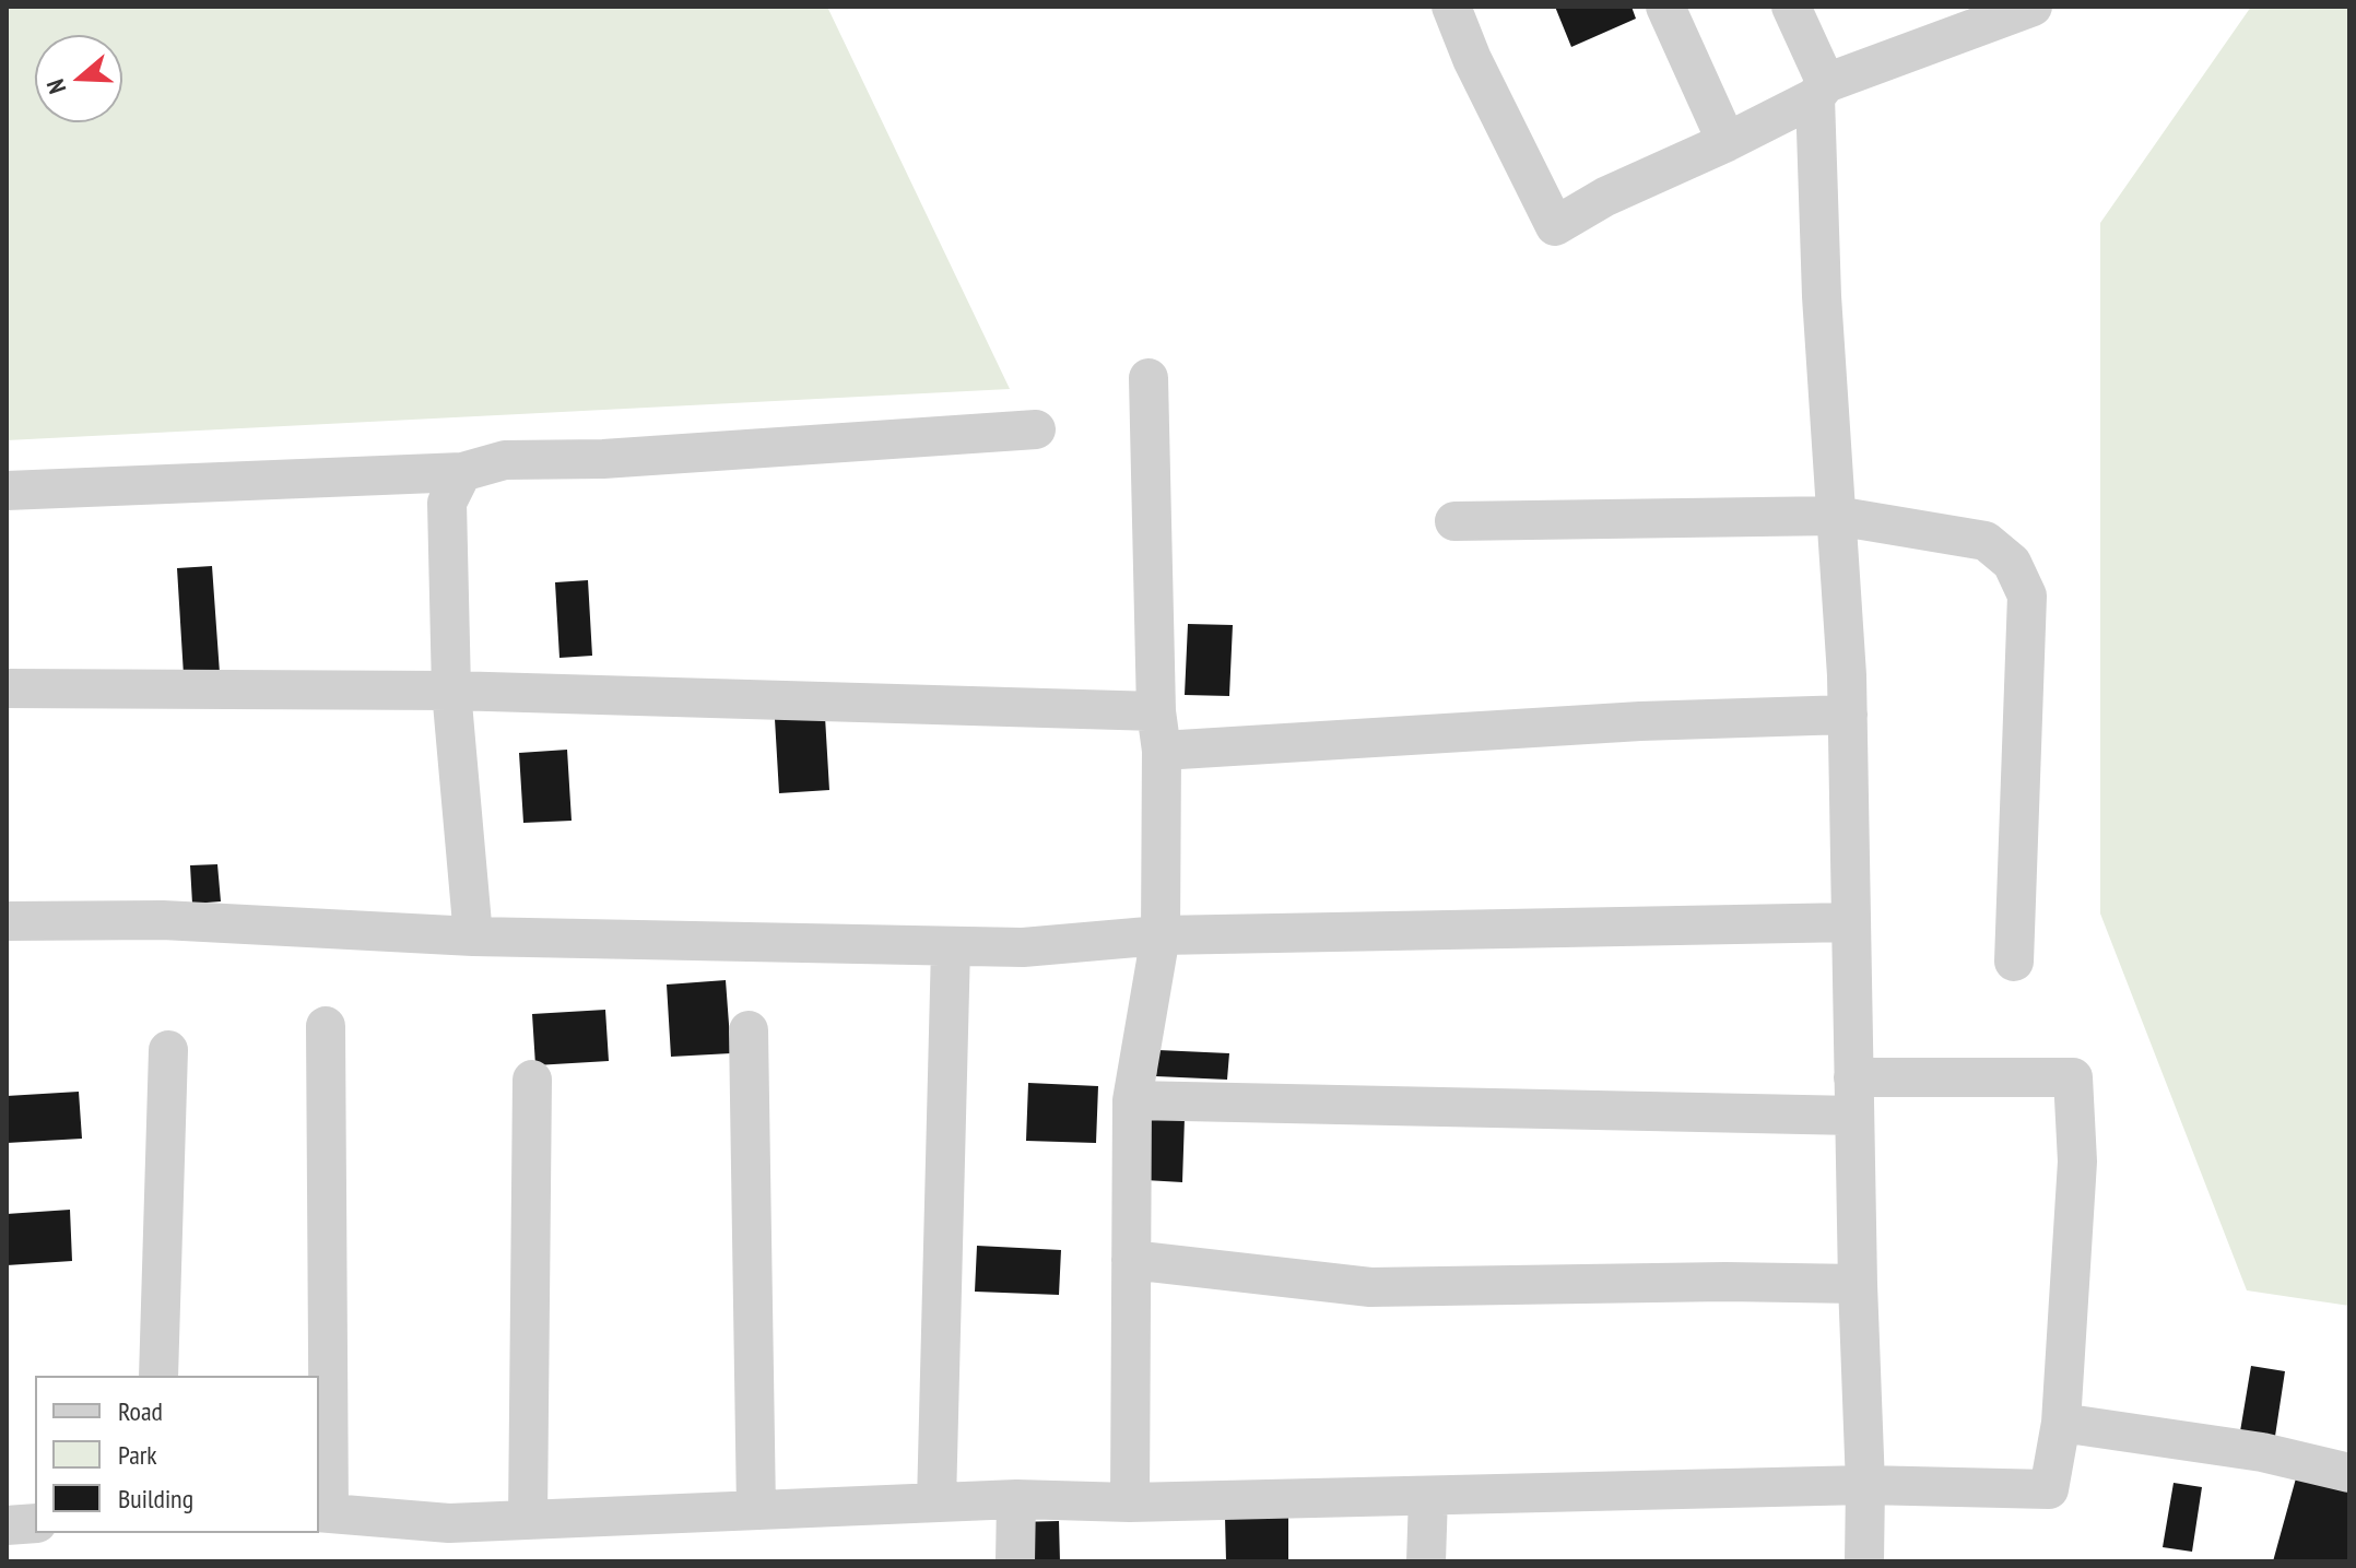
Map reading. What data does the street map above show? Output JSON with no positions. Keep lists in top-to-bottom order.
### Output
{
  "legend": ["Road", "Park", "Building"],
  "north": "left"
}
